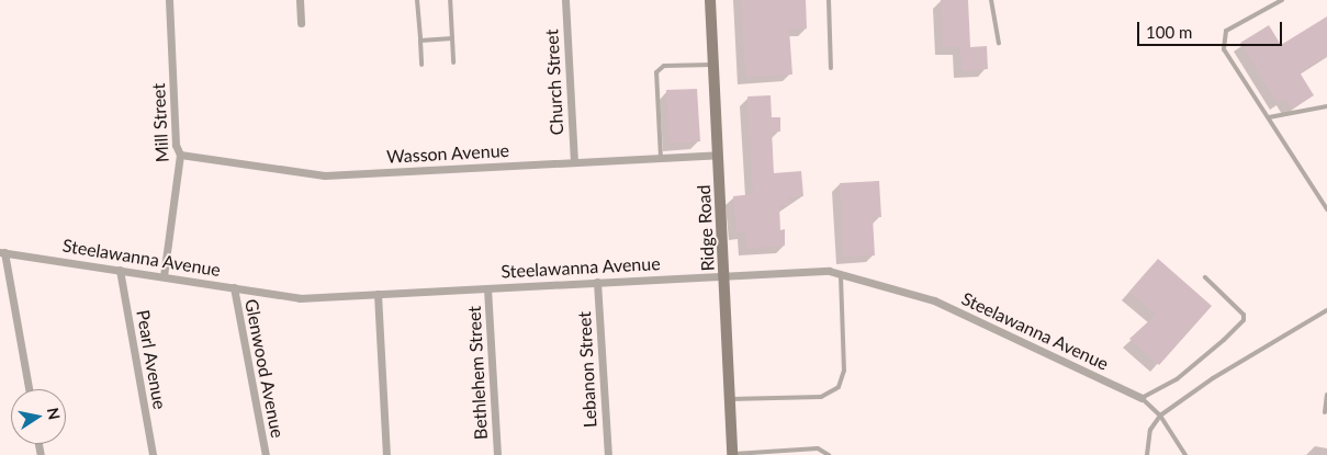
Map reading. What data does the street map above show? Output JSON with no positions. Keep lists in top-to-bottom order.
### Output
{
  "streets": {
    "main road": ["Ridge Road"],
    "street": [
      "Church Street",
      "Mill Street",
      "Wasson Avenue",
      "Steelawanna Avenue",
      "Pearl Avenue",
      "Glenwood Avenue",
      "Lebanon Street",
      "Bethlehem Street"
    ]
  },
  "crossings": [
    ["Church Street", "Wasson Avenue"],
    ["Mill Street", "Wasson Avenue"],
    ["Mill Street", "Steelawanna Avenue"],
    ["Wasson Avenue", "Ridge Road"],
    ["Ridge Road", "Steelawanna Avenue"],
    ["Steelawanna Avenue", "Pearl Avenue"],
    ["Steelawanna Avenue", "Glenwood Avenue"],
    ["Steelawanna Avenue", "Lebanon Street"],
    ["Steelawanna Avenue", "Bethlehem Street"]
  ],
  "scale_bar": "100 m",
  "north": "right"
}
